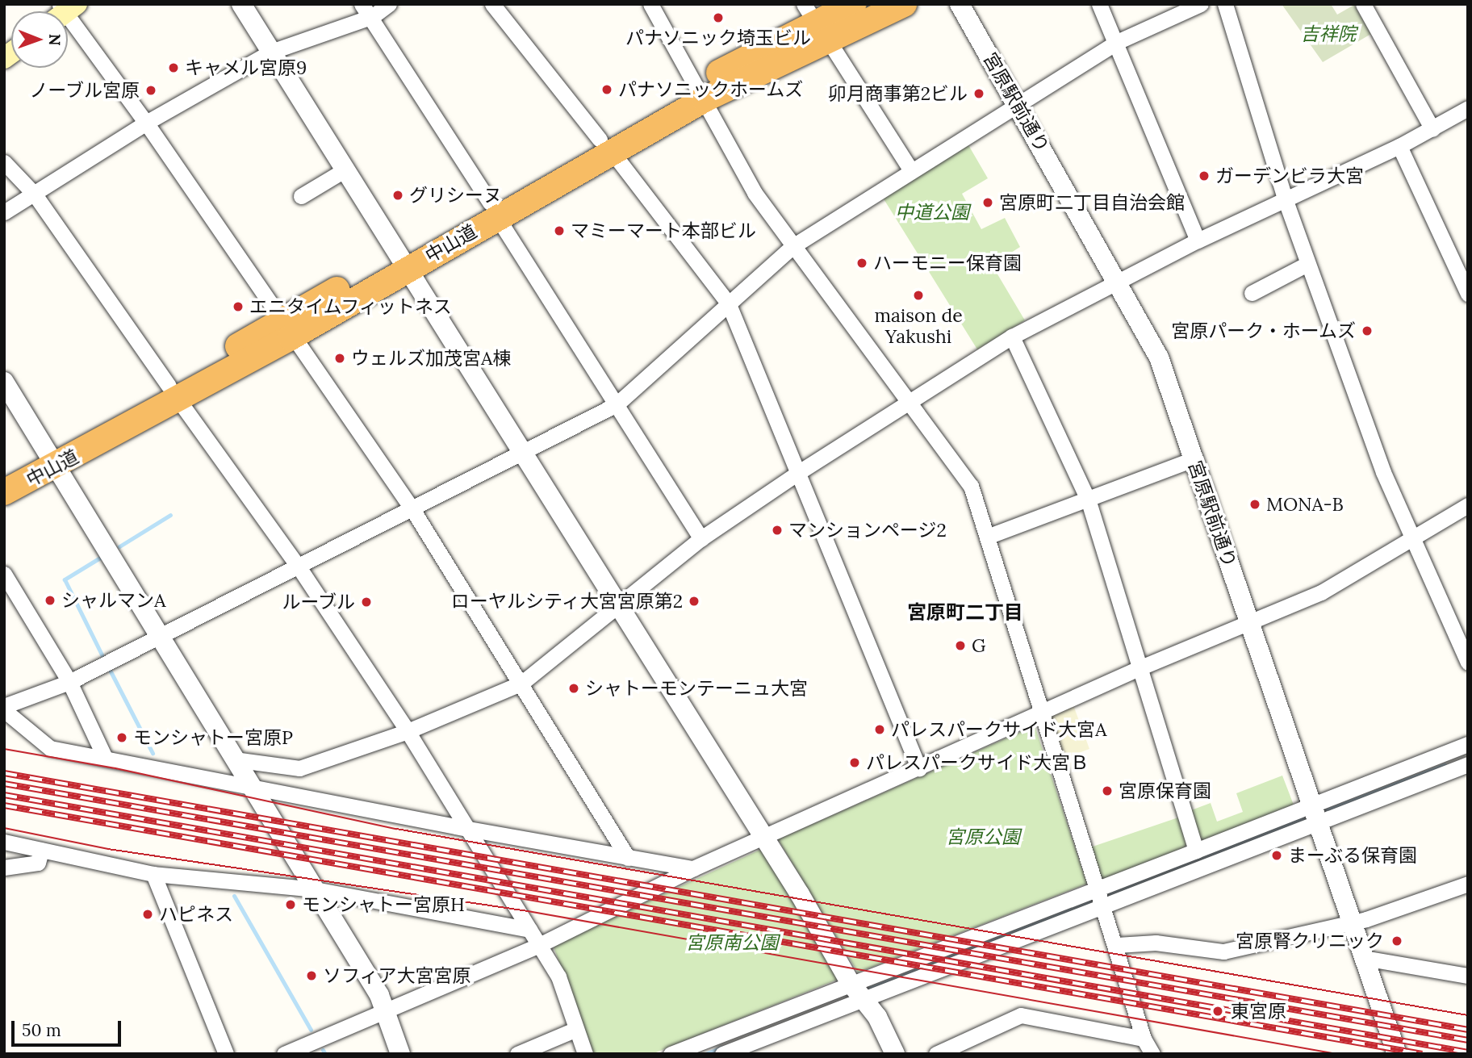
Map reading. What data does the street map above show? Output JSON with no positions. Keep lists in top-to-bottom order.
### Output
{
  "streets": {
    "highway": ["中山道"],
    "street": ["宮原駅前通り"]
  },
  "districts": ["宮原町二丁目"],
  "parks": [
    "吉祥院",
    "中道公園",
    "宮原公園",
    "宮原南公園"
  ],
  "places": [
    "パナソニック埼玉ビル",
    "キャメル宮原9",
    "パナソニックホームズ",
    "ノーブル宮原",
    "卯月商事第2ビル",
    "ガーデンビラ大宮",
    "グリシーヌ",
    "宮原町二丁目自治会館",
    "マミーマート本部ビル",
    "ハーモニー保育園",
    "maison de Yakushi",
    "エニタイムフィットネス",
    "宮原パーク・ホームズ",
    "ウェルズ加茂宮A棟",
    "MONA-B",
    "マンションページ2",
    "シャルマンA",
    "ローヤルシティ大宮宮原第2",
    "ルーブル",
    "G",
    "シャトーモンテーニュ大宮",
    "パレスパークサイド大宮A",
    "モンシャトー宮原P",
    "パレスパークサイド大宮Ｂ",
    "宮原保育園",
    "まーぶる保育園",
    "モンシャトー宮原H",
    "ハピネス",
    "宮原腎クリニック",
    "ソフィア大宮宮原",
    "東宮原"
  ],
  "scale_bar": "50 m",
  "north": "right"
}
